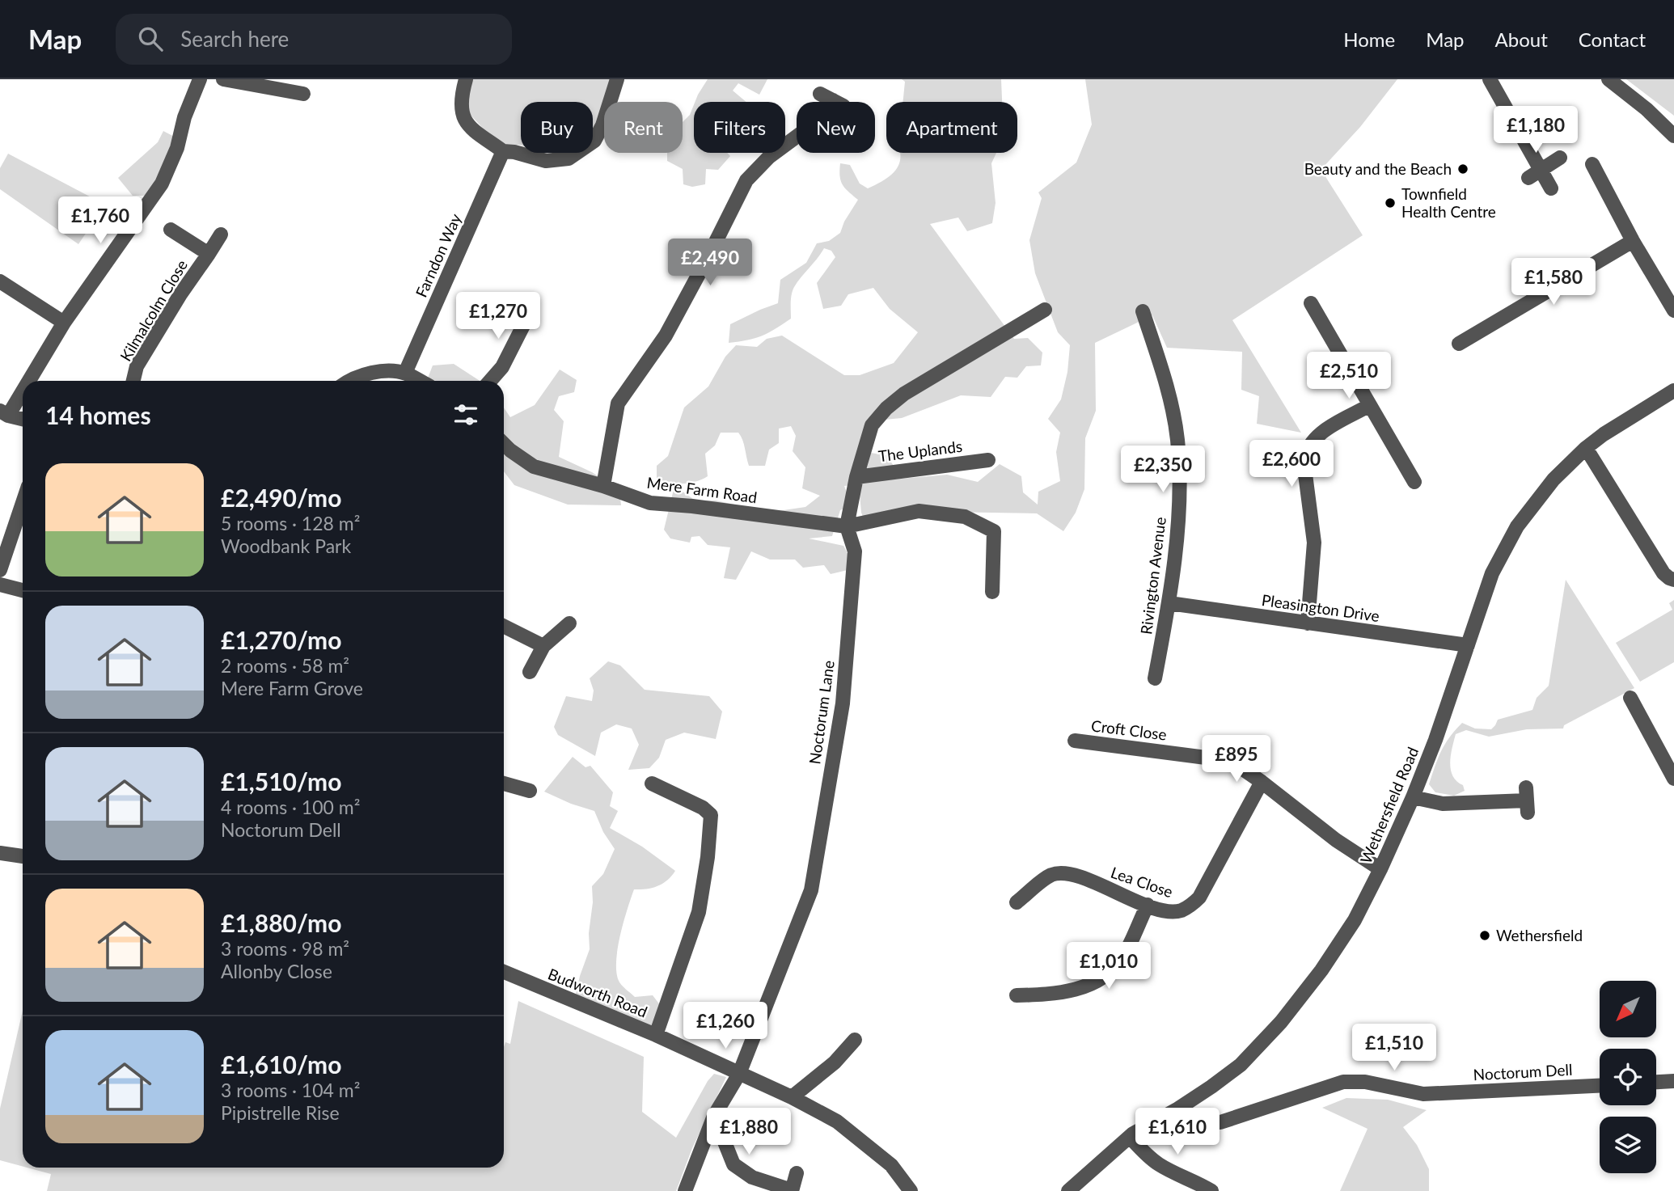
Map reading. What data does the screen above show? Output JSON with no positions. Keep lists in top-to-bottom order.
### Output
{
  "streets": {
    "street": [
      "Farndon Way",
      "Kilmalcolm Close",
      "The Uplands",
      "Mere Farm Road",
      "Rivington Avenue",
      "Pleasington Drive",
      "Noctorum Lane",
      "Croft Close",
      "Wethersfield Road",
      "Lea Close",
      "Budworth Road",
      "Noctorum Dell"
    ]
  },
  "crossings": [
    ["The Uplands", "Noctorum Lane"],
    ["Mere Farm Road", "Noctorum Lane"],
    ["Rivington Avenue", "Pleasington Drive"],
    ["Pleasington Drive", "Wethersfield Road"],
    ["Noctorum Lane", "Budworth Road"],
    ["Croft Close", "Wethersfield Road"],
    ["Croft Close", "Lea Close"],
    ["Wethersfield Road", "Noctorum Dell"]
  ],
  "places": ["Beauty and the Beach", "Townfield Health Centre", "Wethersfield"],
  "north": "bottom left",
  "page": {
    "header": "Map",
    "search": "Search here",
    "nav": [
      "Home",
      "Map",
      "About",
      "Contact"
    ],
    "chip": [
      "Buy",
      "Rent",
      "Filters",
      "New",
      "Apartment"
    ],
    "price": [
      "£1,180",
      "£1,760",
      "£2,490",
      "£1,580",
      "£1,270",
      "£2,510",
      "£2,600",
      "£2,350",
      "£895",
      "£1,010",
      "£1,260",
      "£1,510",
      "£1,880",
      "£1,610"
    ],
    "heading": "14 homes",
    "list": [
      {
        "name": "£2,490/mo",
        "note": "5 rooms · 128 m² · Woodbank Park"
      },
      {
        "name": "£1,270/mo",
        "note": "2 rooms · 58 m² · Mere Farm Grove"
      },
      {
        "name": "£1,510/mo",
        "note": "4 rooms · 100 m² · Noctorum Dell"
      },
      {
        "name": "£1,880/mo",
        "note": "3 rooms · 98 m² · Allonby Close"
      },
      {
        "name": "£1,610/mo",
        "note": "3 rooms · 104 m² · Pipistrelle Rise"
      }
    ]
  }
}
